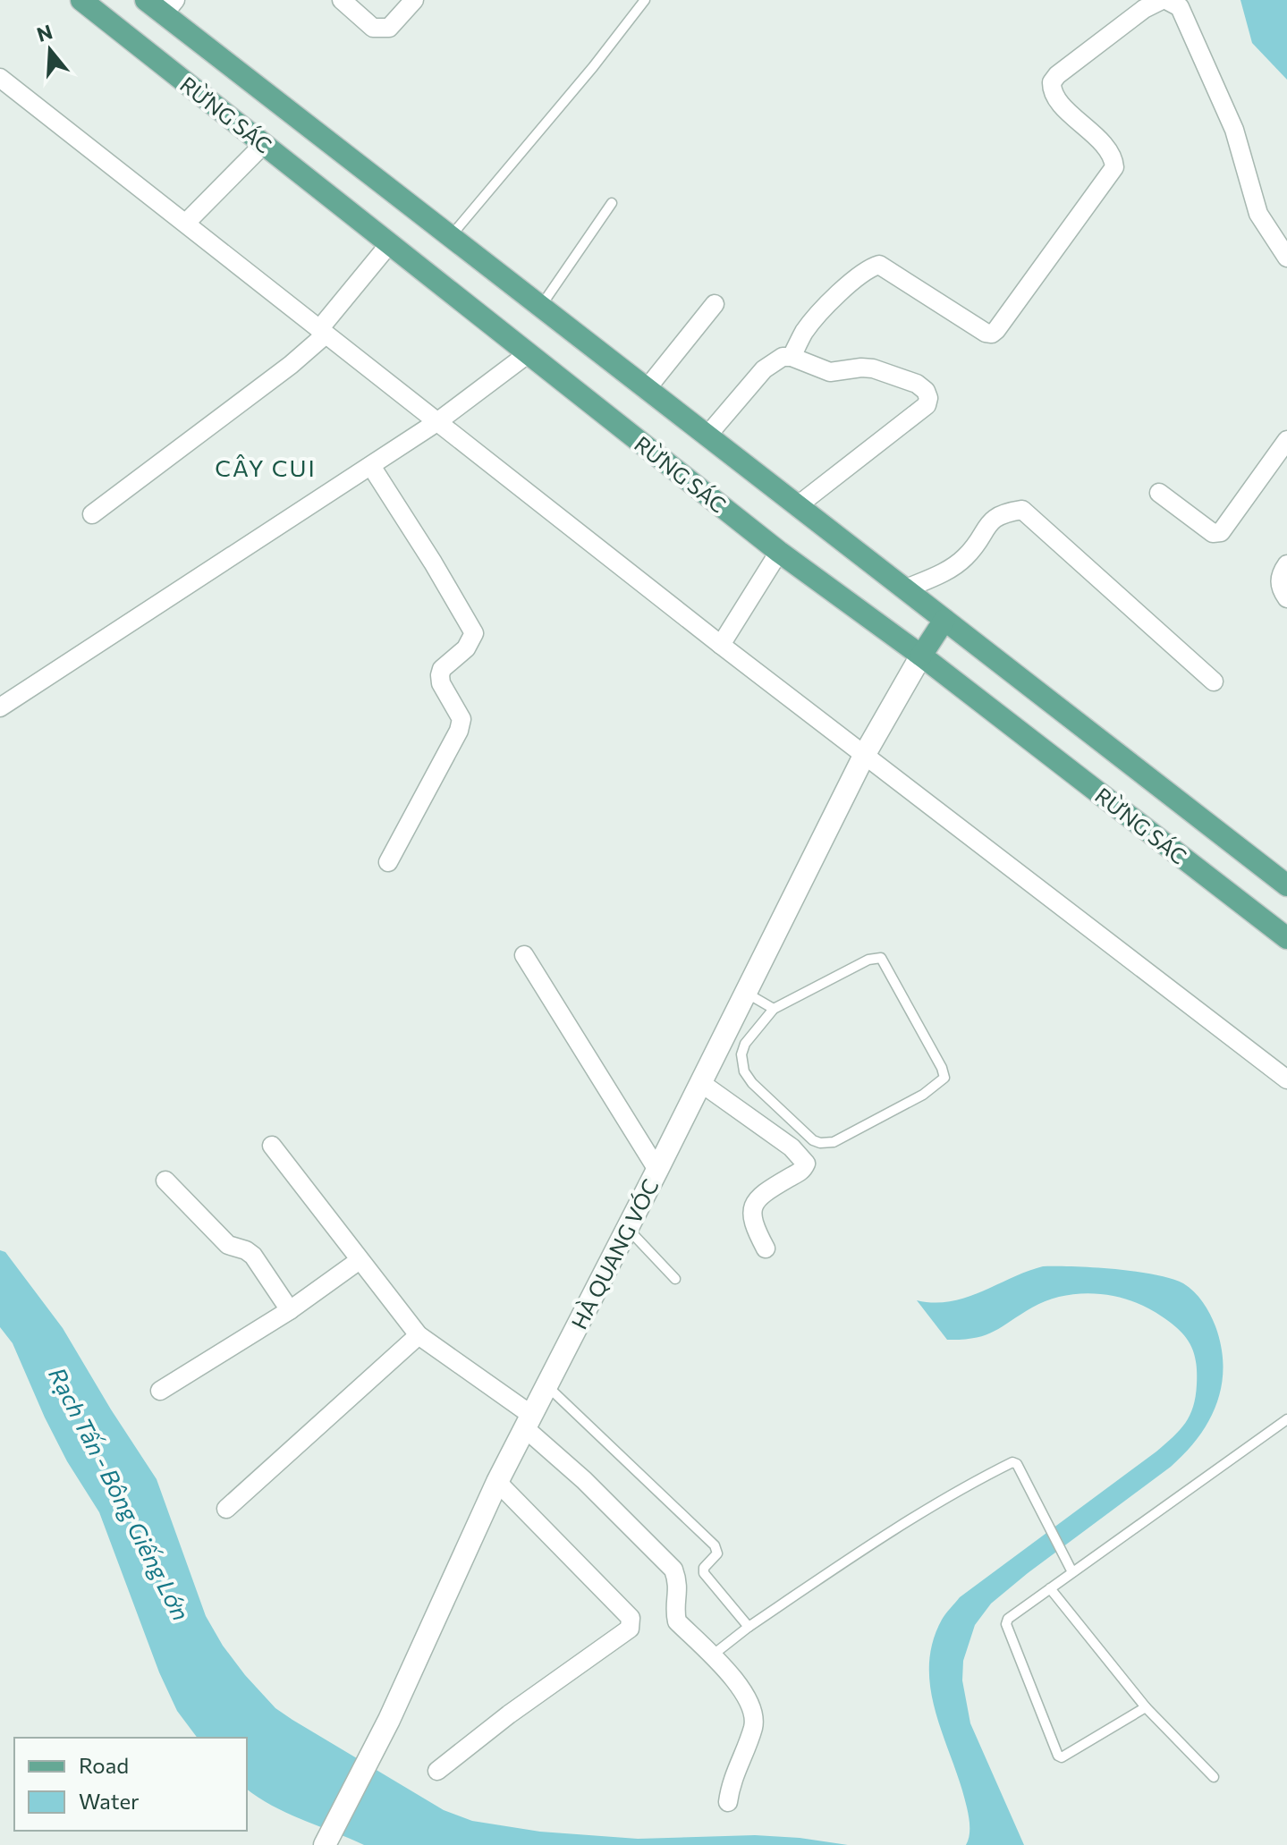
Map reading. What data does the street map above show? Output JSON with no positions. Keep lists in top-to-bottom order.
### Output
{
  "streets": {
    "main road": ["RỪNG SÁC"],
    "street": ["HÀ QUANG VÓC"]
  },
  "crossings": [
    ["RỪNG SÁC", "HÀ QUANG VÓC"]
  ],
  "districts": ["CÂY CUI"],
  "water": ["Rạch Tấn - Bông Giếng Lớn"],
  "legend": ["Road", "Water"],
  "north": "top"
}
